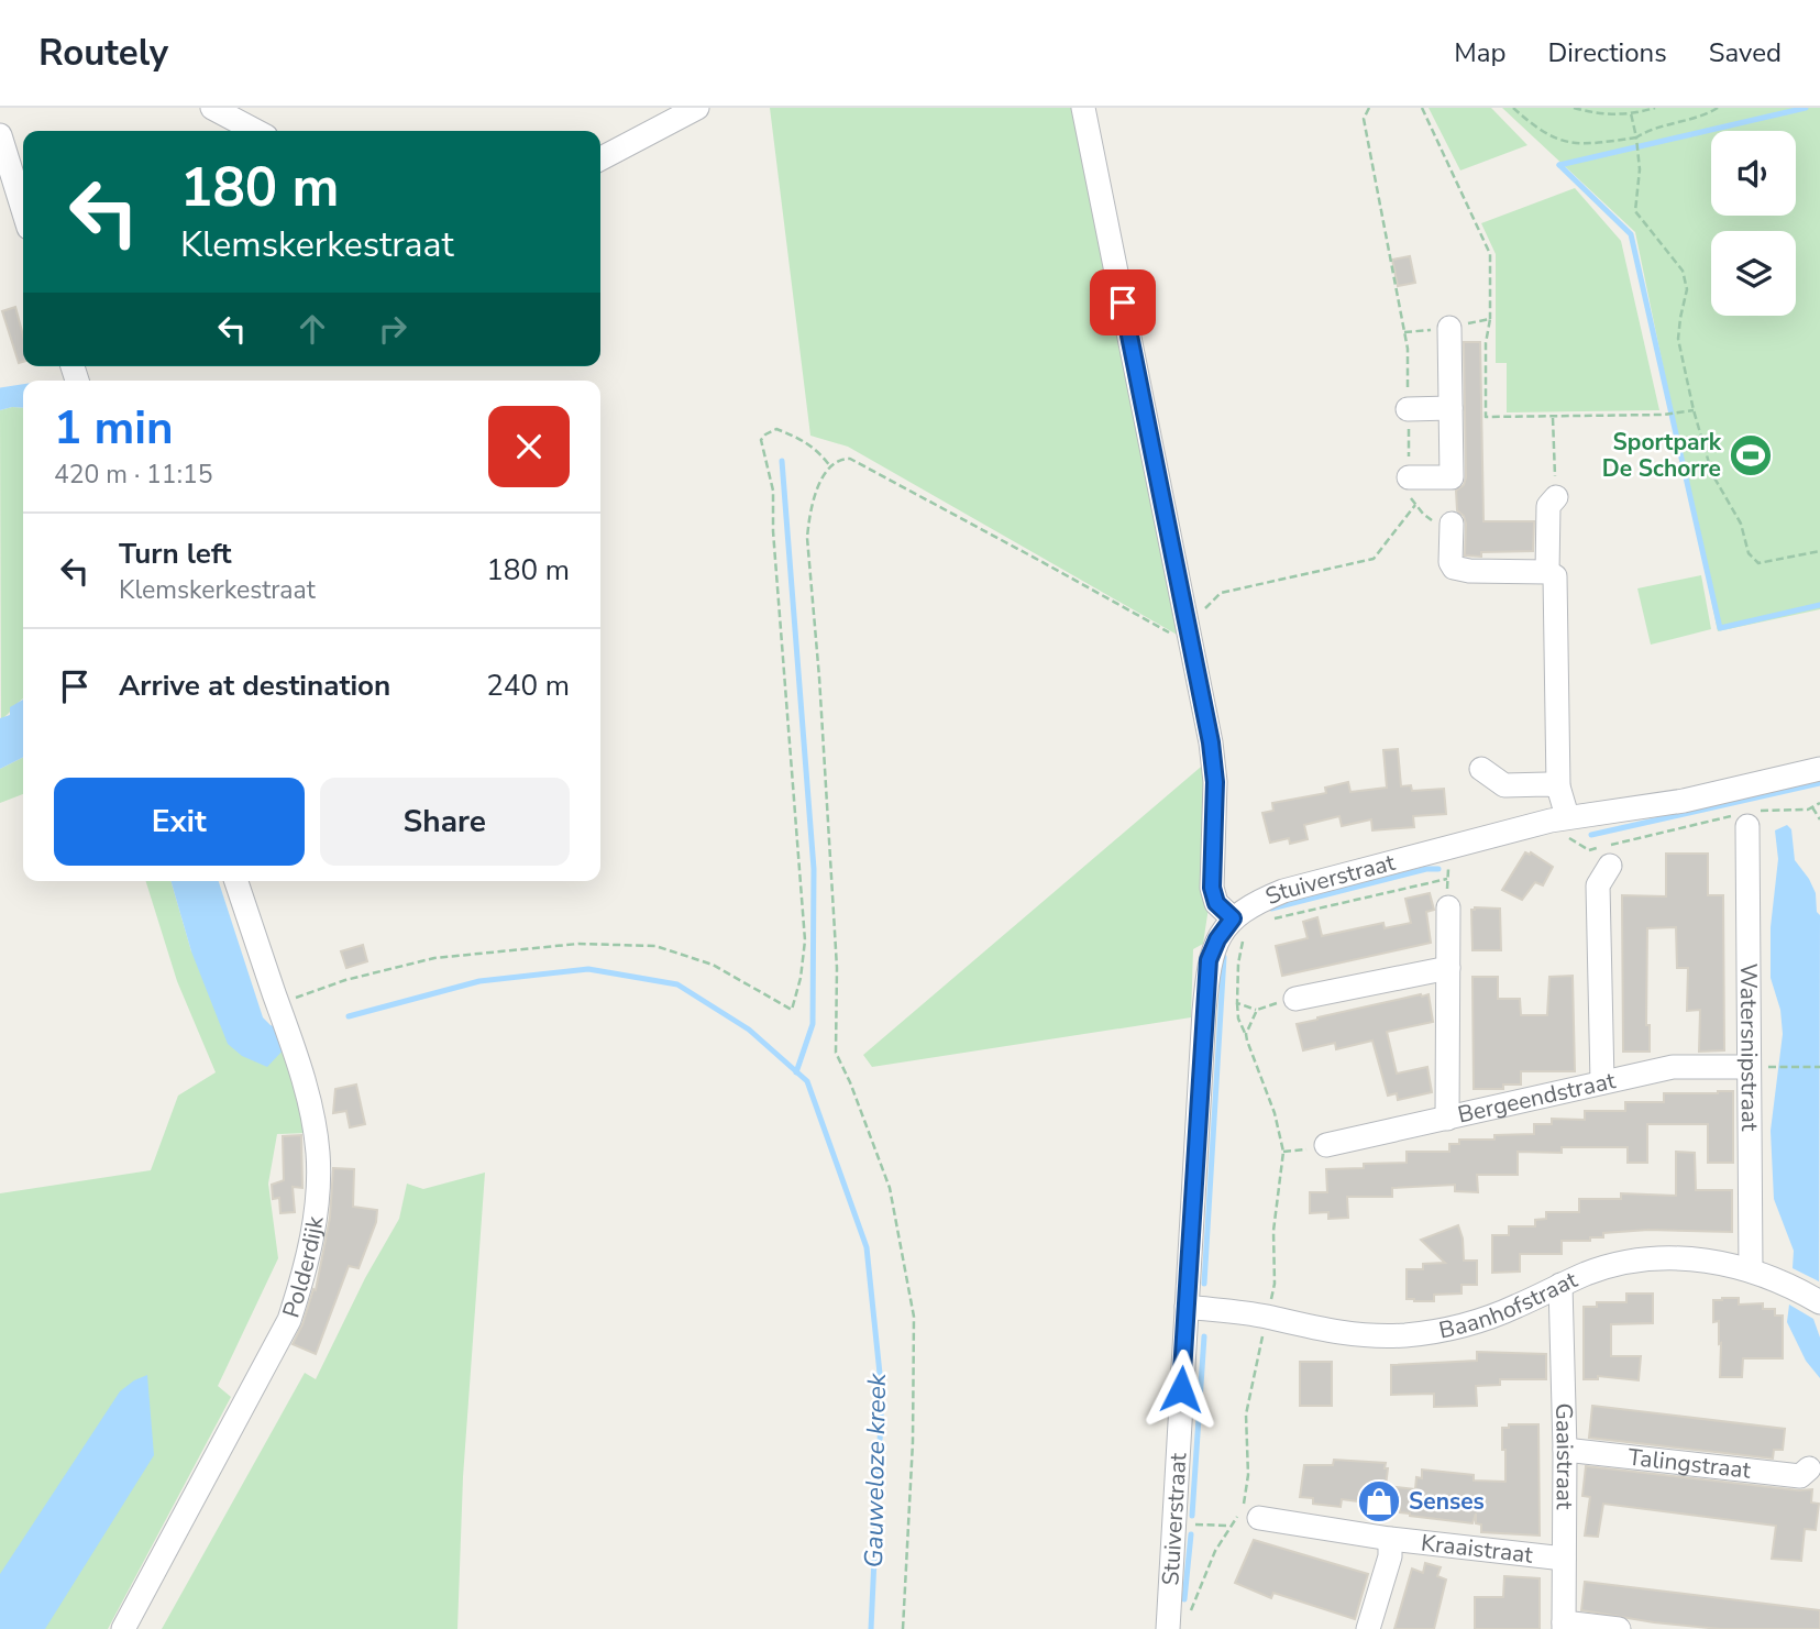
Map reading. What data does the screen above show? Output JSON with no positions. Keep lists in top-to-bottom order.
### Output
{
  "streets": {
    "street": [
      "Stuiverstraat",
      "Watersnipstraat",
      "Bergeendstraat",
      "Polderdijk",
      "Baanhofstraat",
      "Gaaistraat",
      "Talingstraat",
      "Kraaistraat"
    ]
  },
  "crossings": [
    ["Stuiverstraat", "Baanhofstraat"],
    ["Watersnipstraat", "Bergeendstraat"],
    ["Watersnipstraat", "Baanhofstraat"],
    ["Baanhofstraat", "Gaaistraat"],
    ["Gaaistraat", "Talingstraat"],
    ["Gaaistraat", "Kraaistraat"]
  ],
  "water": ["Gauweloze kreek"],
  "places": {
    "sports": ["Sportpark De Schorre"],
    "shop": ["Senses"]
  },
  "page": {
    "header": "Routely",
    "nav": ["Map", "Directions", "Saved"],
    "turn": ["180 m", "Klemskerkestraat"],
    "heading": ["1 min", "420 m · 11:15"],
    "list": [
      {
        "name": "Turn left",
        "note": "Klemskerkestraat",
        "value": "180 m"
      },
      {
        "name": "Arrive at destination",
        "value": "240 m"
      }
    ],
    "buttons": ["Exit", "Share"]
  }
}
